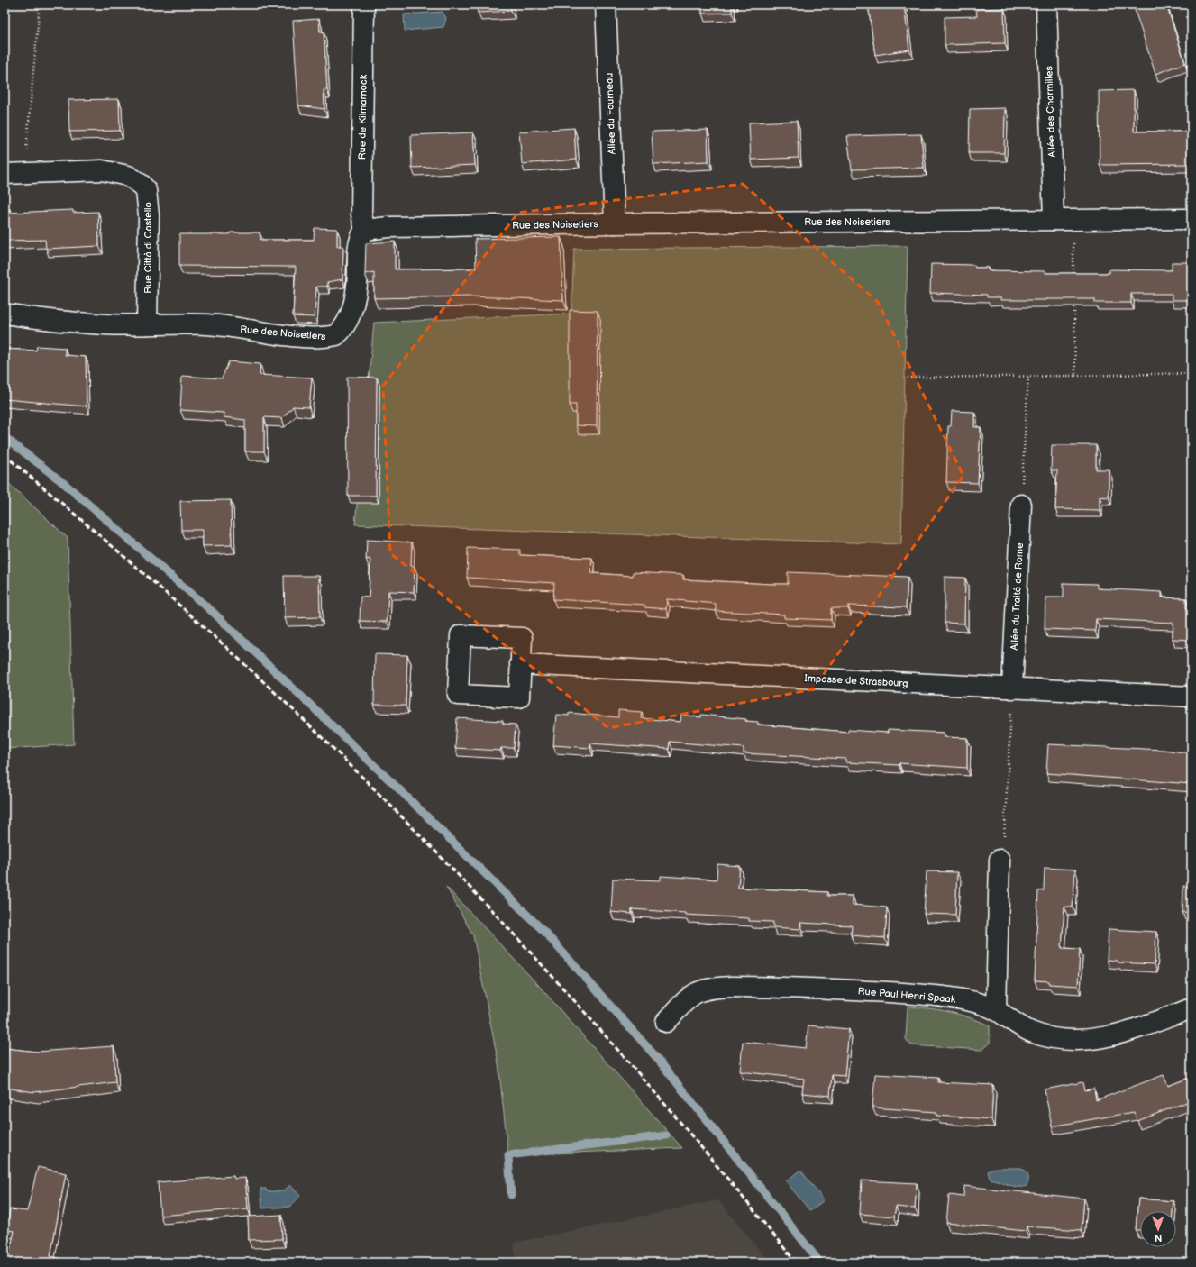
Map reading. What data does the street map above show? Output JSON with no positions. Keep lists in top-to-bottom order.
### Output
{
  "streets": {
    "street": [
      "Allée des Charmilles",
      "Allée du Fourneau",
      "Rue de Kilmarnock",
      "Rue des Noisetiers",
      "Rue Città di Castello",
      "Allée du Traité de Rome",
      "Impasse de Strasbourg",
      "Rue Paul Henri Spaak"
    ]
  },
  "crossings": [
    ["Allée des Charmilles", "Rue des Noisetiers"],
    ["Allée du Fourneau", "Rue des Noisetiers"],
    ["Rue de Kilmarnock", "Rue des Noisetiers"],
    ["Rue des Noisetiers", "Rue Città di Castello"],
    ["Allée du Traité de Rome", "Impasse de Strasbourg"]
  ],
  "north": "bottom"
}
